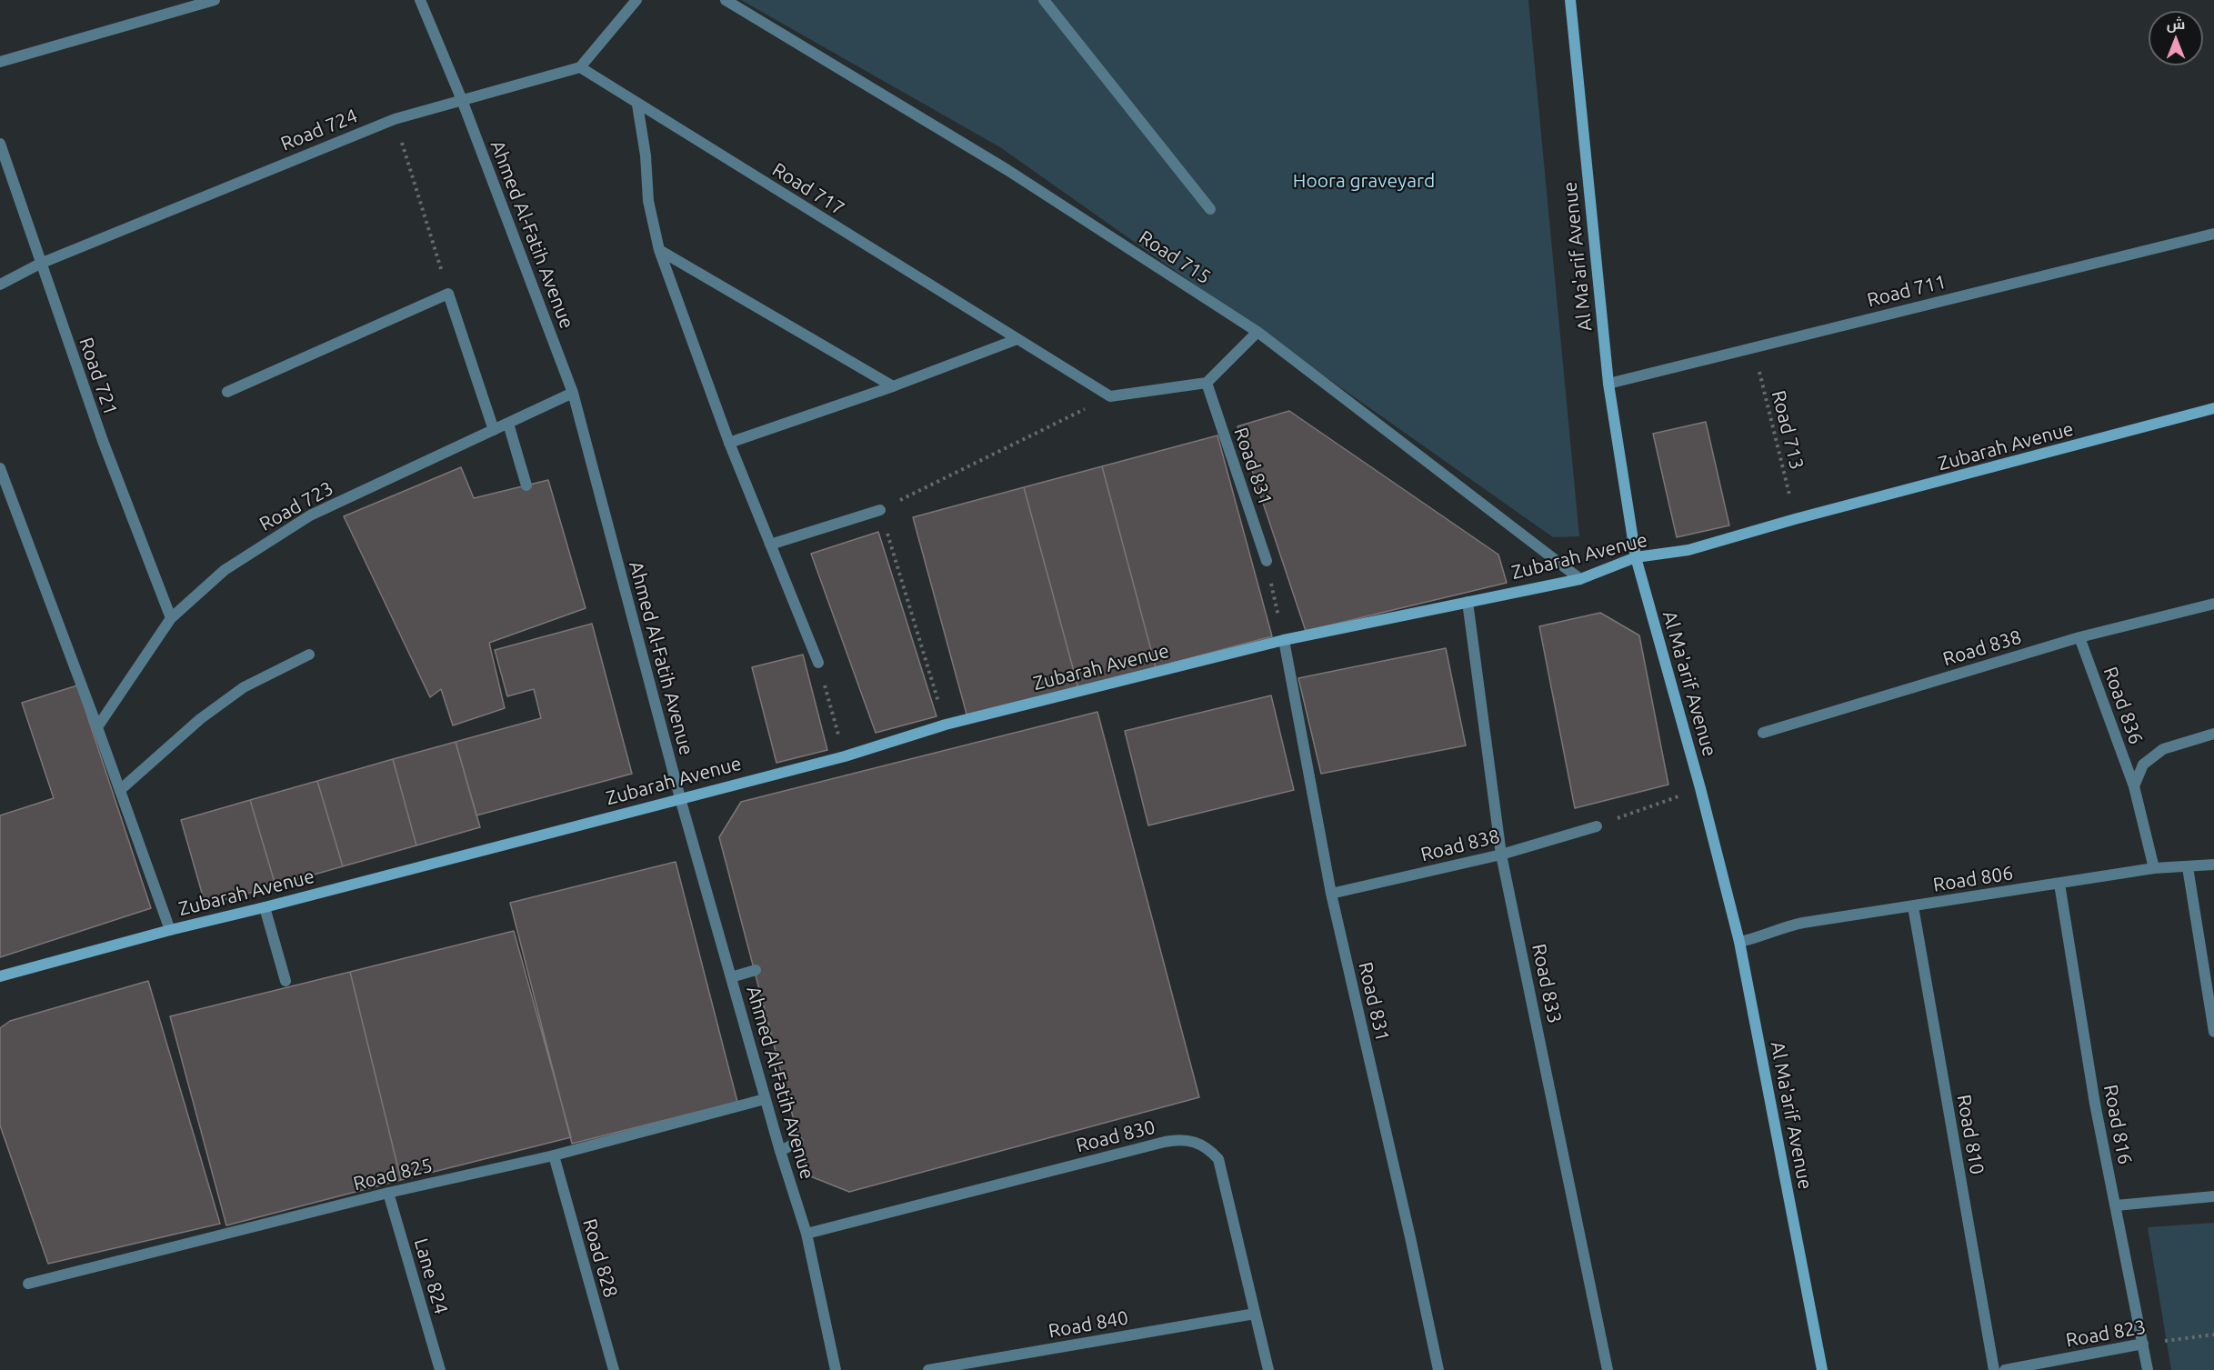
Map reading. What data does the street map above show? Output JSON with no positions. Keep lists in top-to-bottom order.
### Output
{
  "streets": {
    "street": [
      "Road 724",
      "Road 717",
      "Ahmed Al-Fatih Avenue",
      "Al Ma'arif Avenue",
      "Road 715",
      "Road 711",
      "Road 721",
      "Zubarah Avenue",
      "Road 831",
      "Road 723",
      "Road 838",
      "Road 836",
      "Road 806",
      "Road 833",
      "Road 816",
      "Road 810",
      "Road 830",
      "Road 825",
      "Road 828",
      "Lane 824",
      "Road 840",
      "Road 823"
    ],
    "path": ["Road 713"]
  },
  "crossings": [
    ["Road 724", "Road 717"],
    ["Road 724", "Ahmed Al-Fatih Avenue"],
    ["Road 724", "Road 721"],
    ["Ahmed Al-Fatih Avenue", "Zubarah Avenue"],
    ["Ahmed Al-Fatih Avenue", "Road 723"],
    ["Ahmed Al-Fatih Avenue", "Road 830"],
    ["Ahmed Al-Fatih Avenue", "Road 825"],
    ["Al Ma'arif Avenue", "Road 711"],
    ["Al Ma'arif Avenue", "Zubarah Avenue"],
    ["Al Ma'arif Avenue", "Road 806"],
    ["Road 715", "Zubarah Avenue"],
    ["Road 711", "Road 713"],
    ["Road 721", "Road 723"],
    ["Road 713", "Zubarah Avenue"],
    ["Zubarah Avenue", "Road 831"],
    ["Zubarah Avenue", "Road 833"],
    ["Road 831", "Road 838"],
    ["Road 838", "Road 836"],
    ["Road 838", "Road 833"],
    ["Road 836", "Road 806"],
    ["Road 806", "Road 816"],
    ["Road 806", "Road 810"],
    ["Road 816", "Road 823"],
    ["Road 830", "Road 840"],
    ["Road 825", "Road 828"],
    ["Road 825", "Lane 824"]
  ],
  "parks": ["Hoora graveyard"],
  "north": "top"
}
